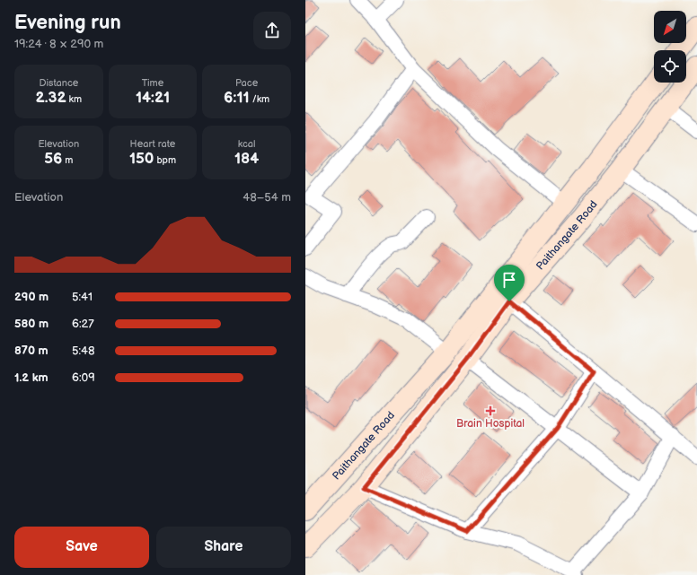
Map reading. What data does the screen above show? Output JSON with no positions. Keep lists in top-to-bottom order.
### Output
{
  "streets": {
    "street": ["Paithangate Road"]
  },
  "places": {
    "health": ["Brain Hospital"]
  },
  "north": "bottom left",
  "page": {
    "heading": ["Evening run", "19:24 · 8 × 290 m"],
    "stats": [
      ["Distance", "2.32 km"],
      ["Time", "14:21"],
      ["Pace", "6:11 /km"],
      ["Elevation", "56 m"],
      ["Heart rate", "150 bpm"],
      ["kcal", "184"]
    ],
    "chart": ["Elevation", "48–54 m"],
    "list": [
      {
        "name": "290 m",
        "note": "5:41"
      },
      {
        "name": "580 m",
        "note": "6:27"
      },
      {
        "name": "870 m",
        "note": "5:48"
      },
      {
        "name": "1.2 km",
        "note": "6:09"
      }
    ],
    "buttons": ["Save", "Share"]
  }
}
